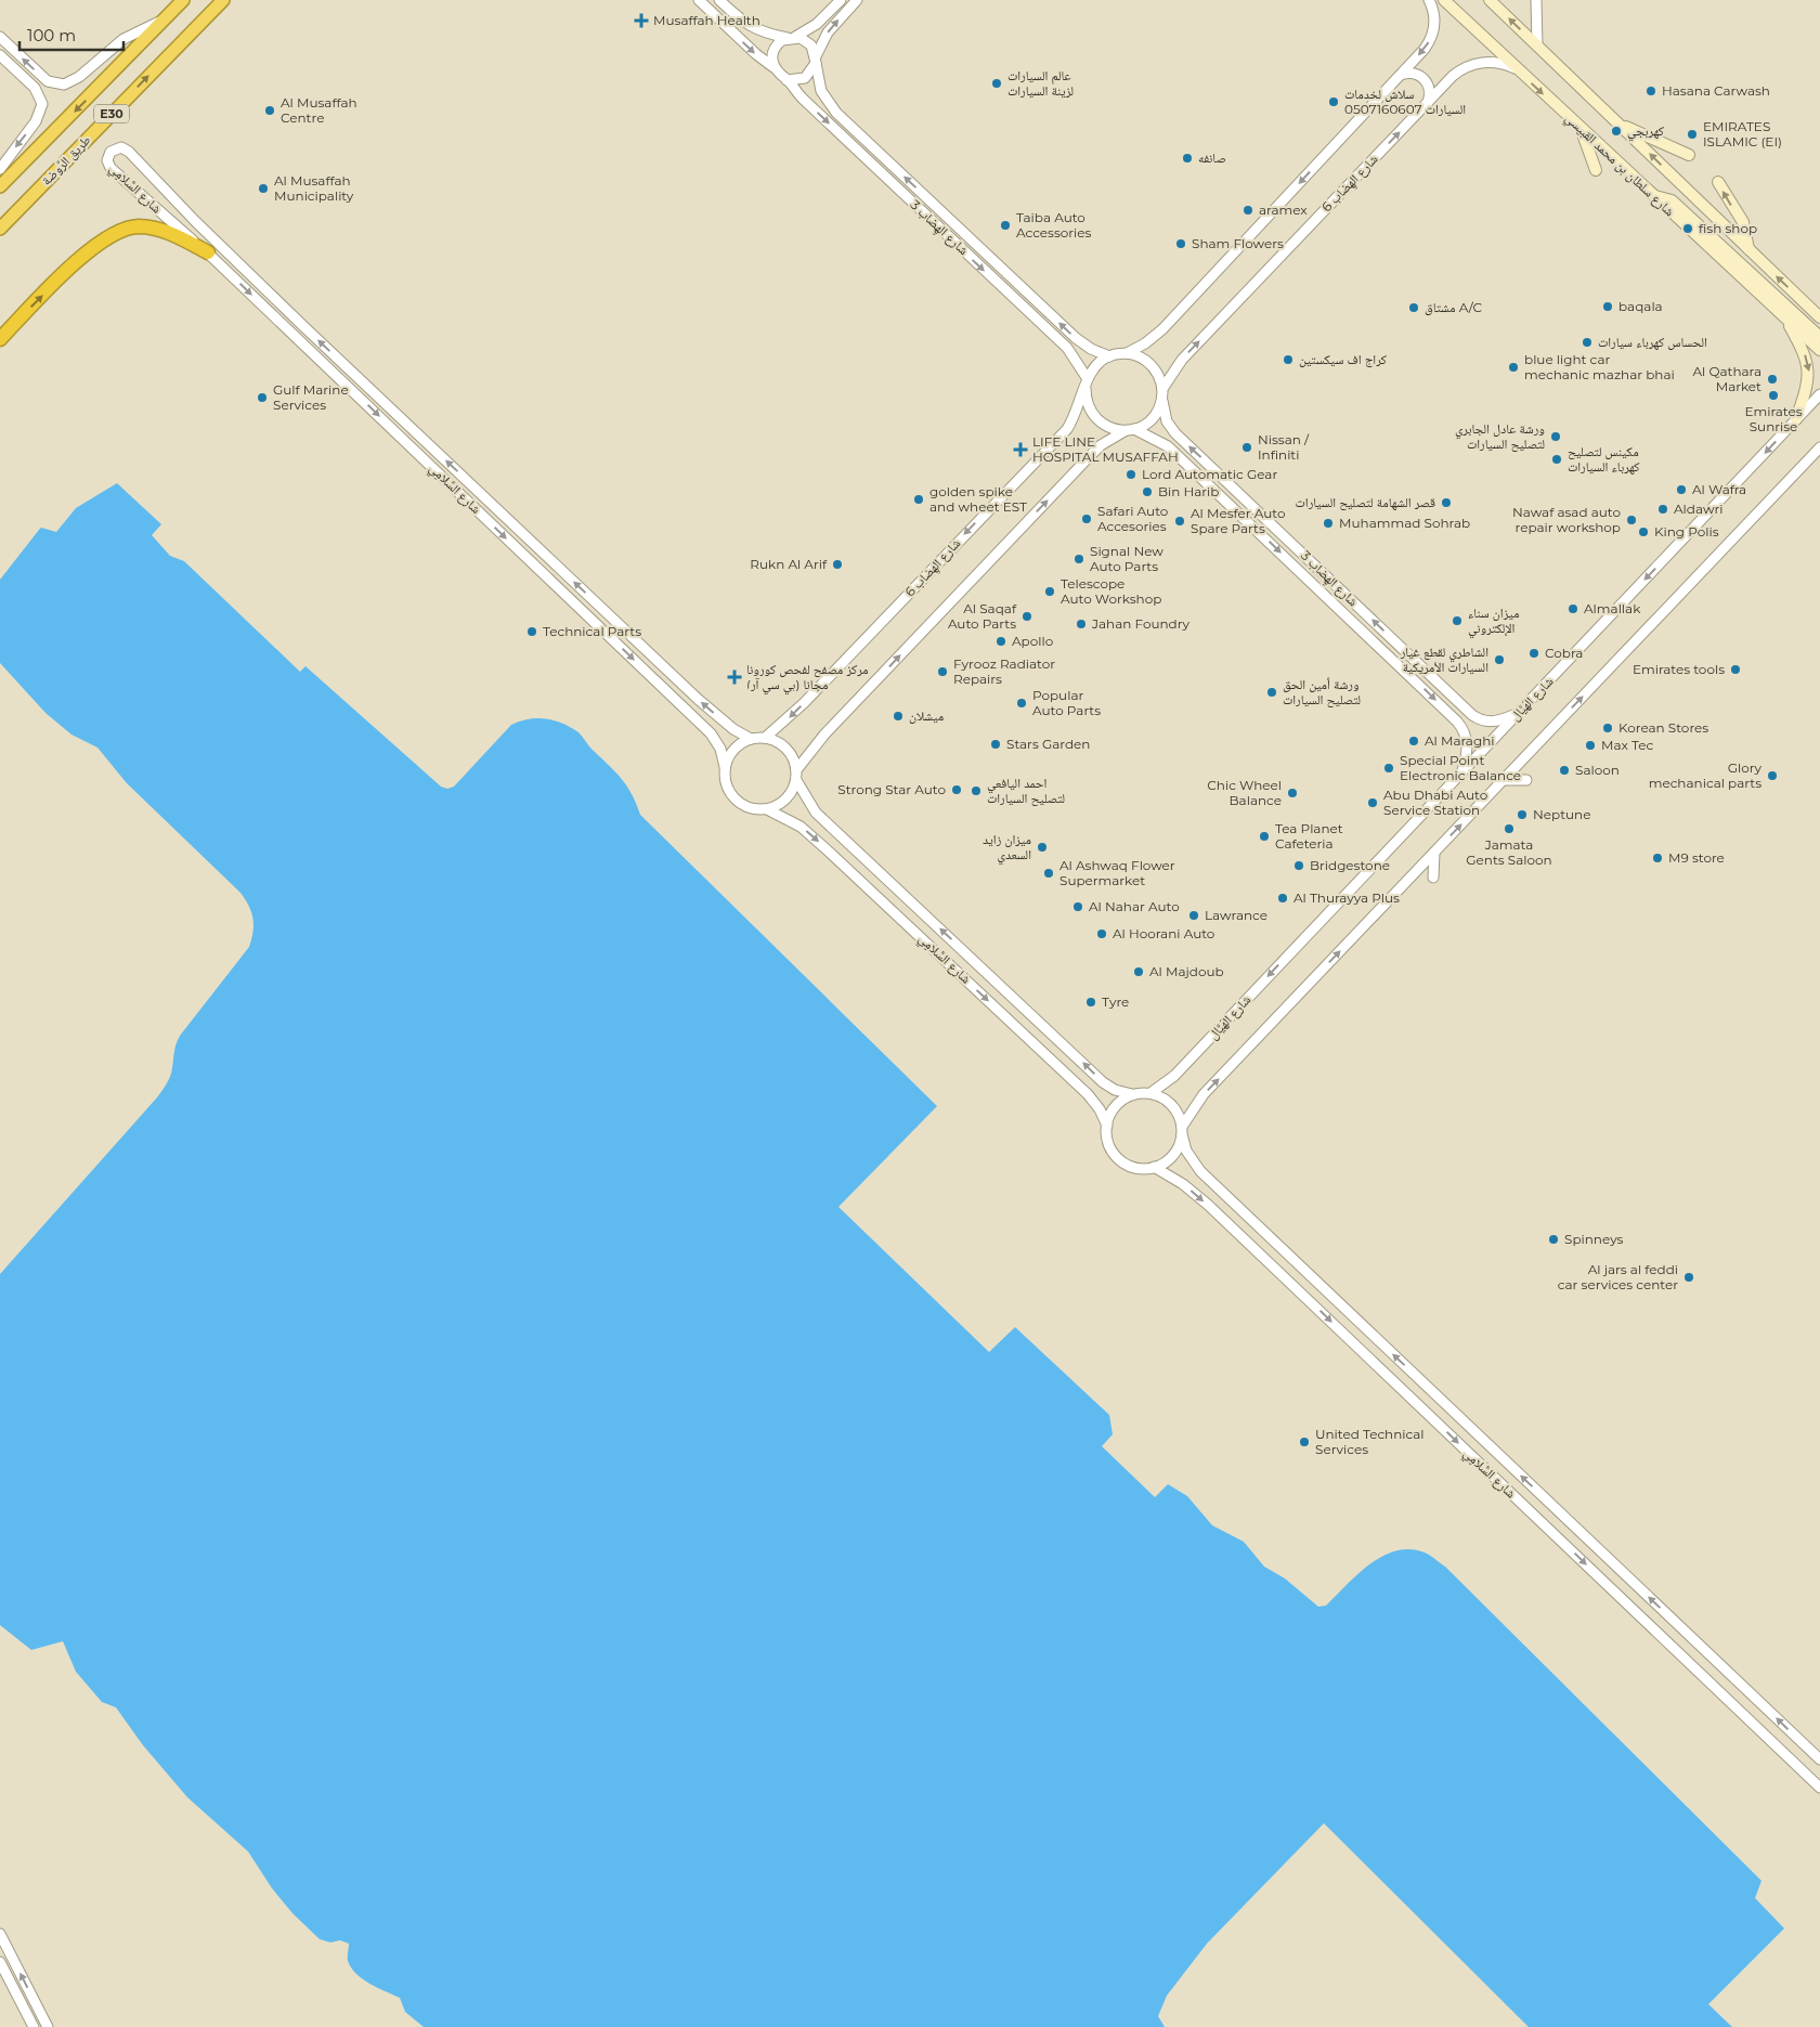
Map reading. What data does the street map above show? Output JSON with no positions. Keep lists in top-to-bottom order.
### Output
{
  "streets": {
    "highway": ["E30", "طريق الرَّوضة"],
    "main road": ["شارع سلطان بن محمد القبيسي"],
    "street": [
      "شارع الهِضاب 6",
      "شارع السَّلامِي",
      "شارع الهِضاب 3",
      "شارع الهَيَّال"
    ]
  },
  "crossings": [
    ["شارع سلطان بن محمد القبيسي", "شارع الهِضاب 6"],
    ["شارع الهِضاب 6", "شارع السَّلامِي"],
    ["شارع الهِضاب 6", "شارع الهِضاب 3"],
    ["شارع السَّلامِي", "شارع الهَيَّال"],
    ["شارع الهِضاب 3", "شارع الهَيَّال"]
  ],
  "places": {
    "health": ["Musaffah Health", "LIFE LINE HOSPITAL MUSAFFAH", "مركز مصفح لفحص كورونا (بي سي آر) مجانا"],
    "other": [
      "عالم السيارات لزينة السيارات",
      "Hasana Carwash",
      "سلاش لخدمات السيارات 0507160607",
      "Al Musaffah Centre",
      "كهربجي",
      "EMIRATES ISLAMIC (EI)",
      "صانفه",
      "Al Musaffah Municipality",
      "aramex",
      "Taiba Auto Accessories",
      "fish shop",
      "Sham Flowers",
      "baqala",
      "مشتاق A/C",
      "الحساس كهرباء سيارات",
      "كراج اف سيكستين",
      "blue light car mechanic mazhar bhai",
      "Al Qathara Market",
      "Emirates Sunrise",
      "Gulf Marine Services",
      "ورشة عادل الجابري لتصليح السيارات",
      "Nissan / Infiniti",
      "مكينس لتصليح كهرباء السيارات",
      "Lord Automatic Gear",
      "Al Wafra",
      "Bin Harib",
      "golden spike and wheet EST",
      "قصر الشهامة لتصليح السيارات",
      "Aldawri",
      "Safari Auto Accesories",
      "Nawaf asad auto repair workshop",
      "Al Mesfer Auto Spare Parts",
      "Muhammad Sohrab",
      "King Polis",
      "Signal New Auto Parts",
      "Rukn Al Arif",
      "Telescope Auto Workshop",
      "Almallak",
      "Al Saqaf Auto Parts",
      "ميزان سناء الإلكتروني",
      "Jahan Foundry",
      "Technical Parts",
      "Apollo",
      "Cobra",
      "الشاطري لقطع غيار السيارات الأمريكية",
      "Emirates tools",
      "Fyrooz Radiator Repairs",
      "ورشة أمين الحق لتصليح السيارات",
      "Popular Auto Parts",
      "ميشلان",
      "Korean Stores",
      "Al Maraghi",
      "Stars Garden",
      "Max Tec",
      "Special Point Electronic Balance",
      "Saloon",
      "Glory mechanical parts",
      "Strong Star Auto",
      "احمد اليافعي لتصليح السيارات",
      "Chic Wheel Balance",
      "Abu Dhabi Auto Service Station",
      "Neptune",
      "Jamata Gents Saloon",
      "Tea Planet Cafeteria",
      "ميزان زايد السعدي",
      "M9 store",
      "Bridgestone",
      "Al Ashwaq Flower Supermarket",
      "Al Thurayya Plus",
      "Al Nahar Auto",
      "Lawrance",
      "Al Hoorani Auto",
      "Al Majdoub",
      "Tyre",
      "Spinneys",
      "Al jars al feddi car services center",
      "United Technical Services"
    ]
  },
  "scale_bar": "100 m"
}
